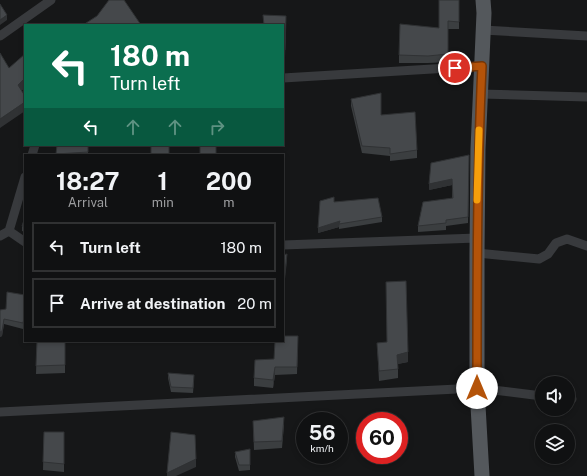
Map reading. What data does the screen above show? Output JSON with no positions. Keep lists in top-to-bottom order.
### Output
{
  "page": {
    "turn": ["180 m", "Turn left"],
    "eta": [
      "18:27",
      "Arrival",
      "1",
      "min",
      "200",
      "m"
    ],
    "list": [
      {
        "name": "Turn left",
        "value": "180 m"
      },
      {
        "name": "Arrive at destination",
        "value": "20 m"
      }
    ],
    "speed": "56 km/h",
    "limit": "60"
  }
}
